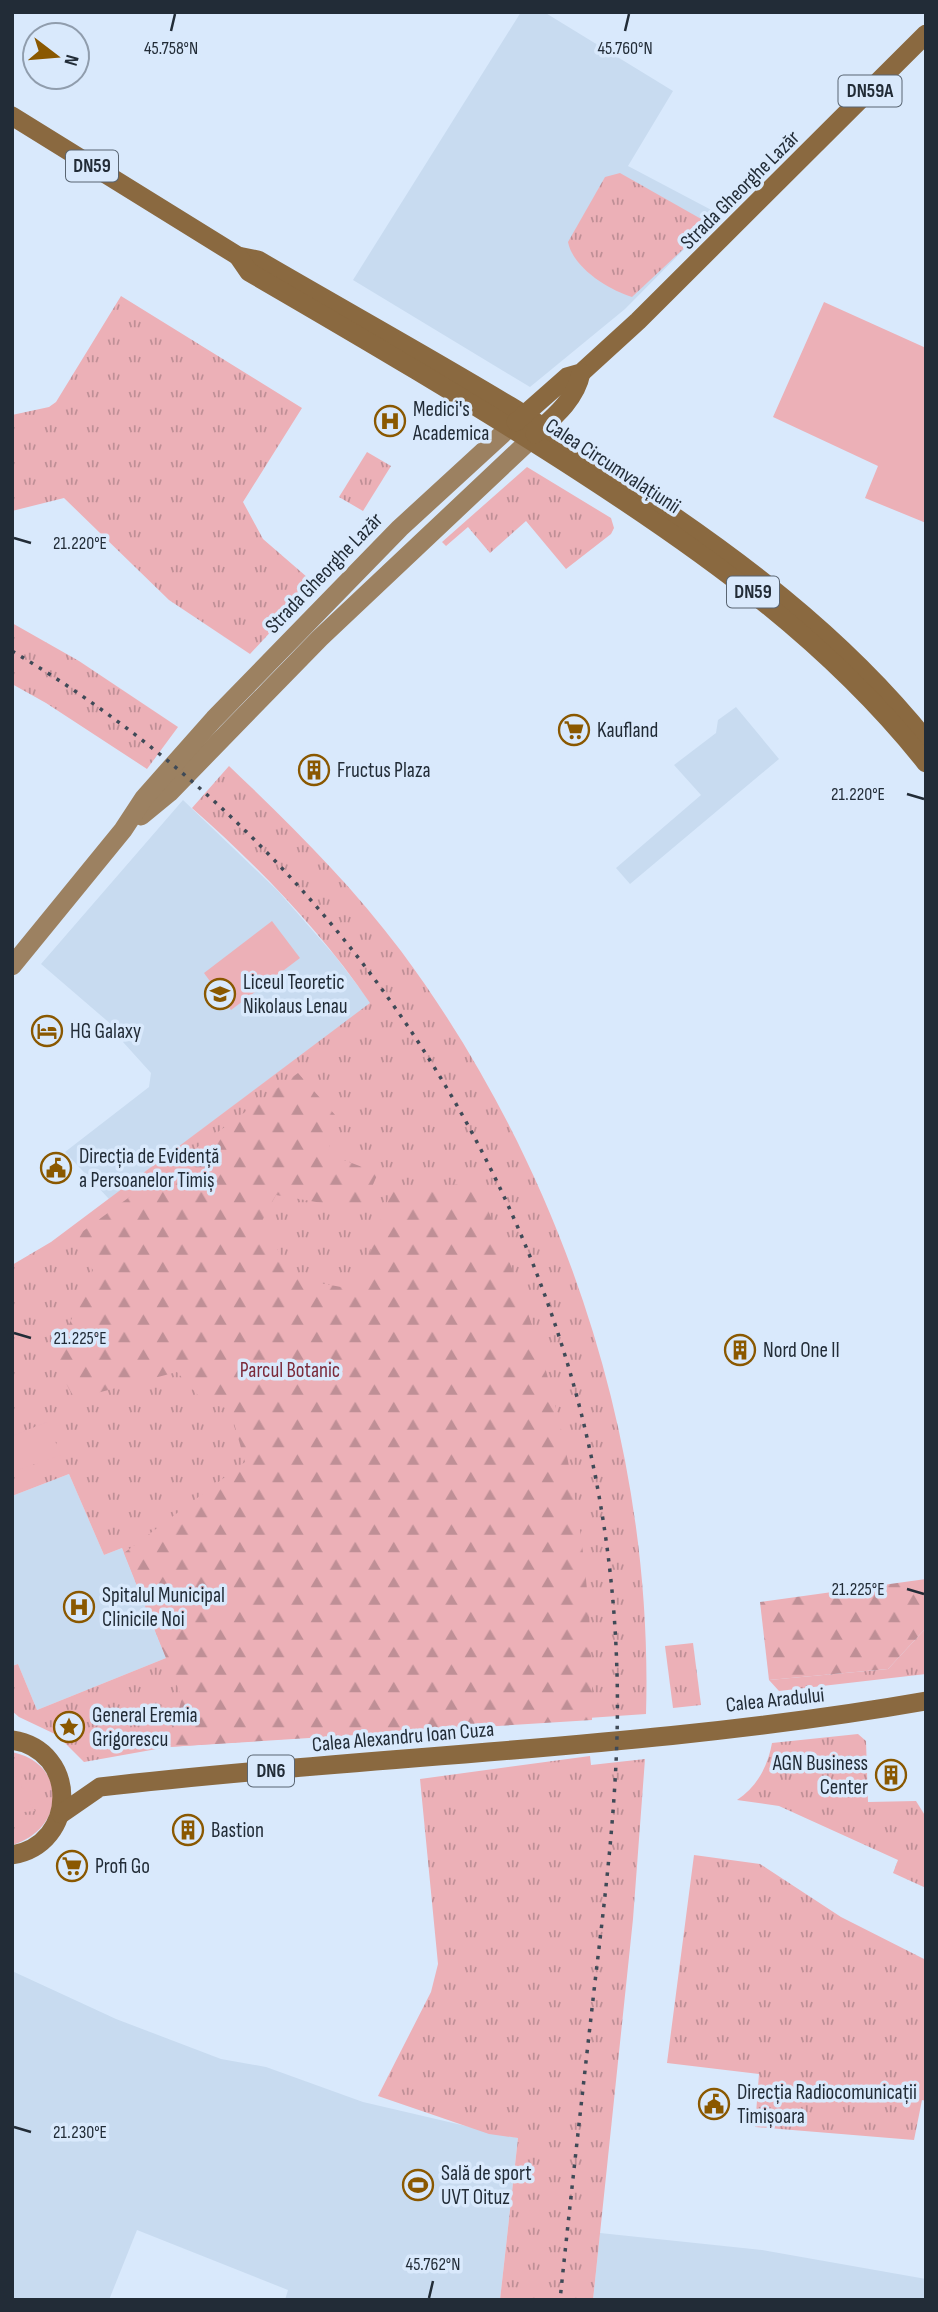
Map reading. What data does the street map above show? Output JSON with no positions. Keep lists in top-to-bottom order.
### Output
{
  "streets": {
    "main road": [
      "DN59A",
      "DN59",
      "Strada Gheorghe Lazăr",
      "Calea Circumvalațiunii",
      "Calea Aradului",
      "Calea Alexandru Ioan Cuza",
      "DN6"
    ]
  },
  "crossings": [
    ["Strada Gheorghe Lazăr", "Calea Circumvalațiunii"],
    ["Calea Aradului", "Calea Alexandru Ioan Cuza"],
    ["Calea Alexandru Ioan Cuza", "DN6"]
  ],
  "parks": ["Parcul Botanic"],
  "places": {
    "hospital": ["Medici's Academica", "Spitalul Municipal Clinicile Noi"],
    "supermarket": ["Kaufland", "Profi Go"],
    "building": [
      "Fructus Plaza",
      "Nord One II",
      "AGN Business Center",
      "Bastion"
    ],
    "school or university": ["Liceul Teoretic Nikolaus Lenau"],
    "hotel": ["HG Galaxy"],
    "public building": ["Direcția de Evidență a Persoanelor Timiș", "Direcția Radiocomunicații Timișoara"],
    "place": ["General Eremia Grigorescu"],
    "sports": ["Sală de sport UVT Oituz"]
  },
  "north": "right",
  "coordinates": [
    "45.758°N",
    "45.760°N",
    "21.220°E",
    "21.225°E",
    "21.230°E",
    "45.762°N"
  ]
}
